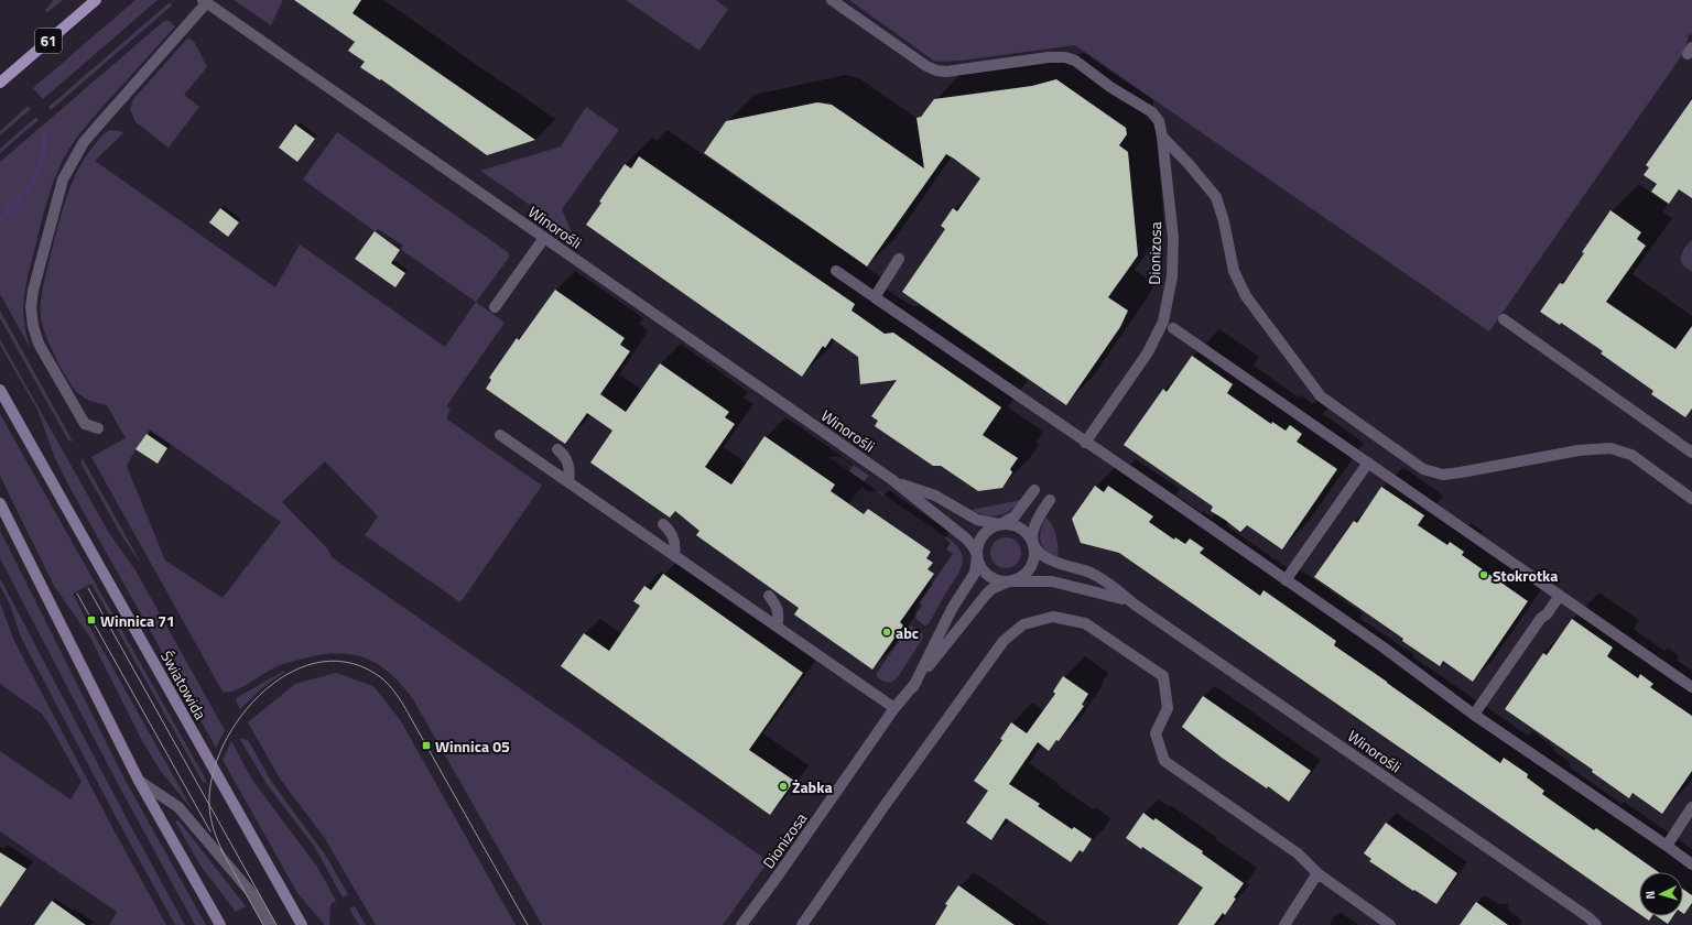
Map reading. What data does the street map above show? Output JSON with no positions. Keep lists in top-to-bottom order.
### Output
{
  "streets": {
    "main road": ["61"],
    "street": ["Winorośli", "Dionizosa", "Światowida"]
  },
  "crossings": [
    ["Winorośli", "Dionizosa"]
  ],
  "places": {
    "other": ["Stokrotka", "abc", "Żabka"],
    "transit": ["Winnica 71", "Winnica 05"]
  },
  "north": "left"
}
